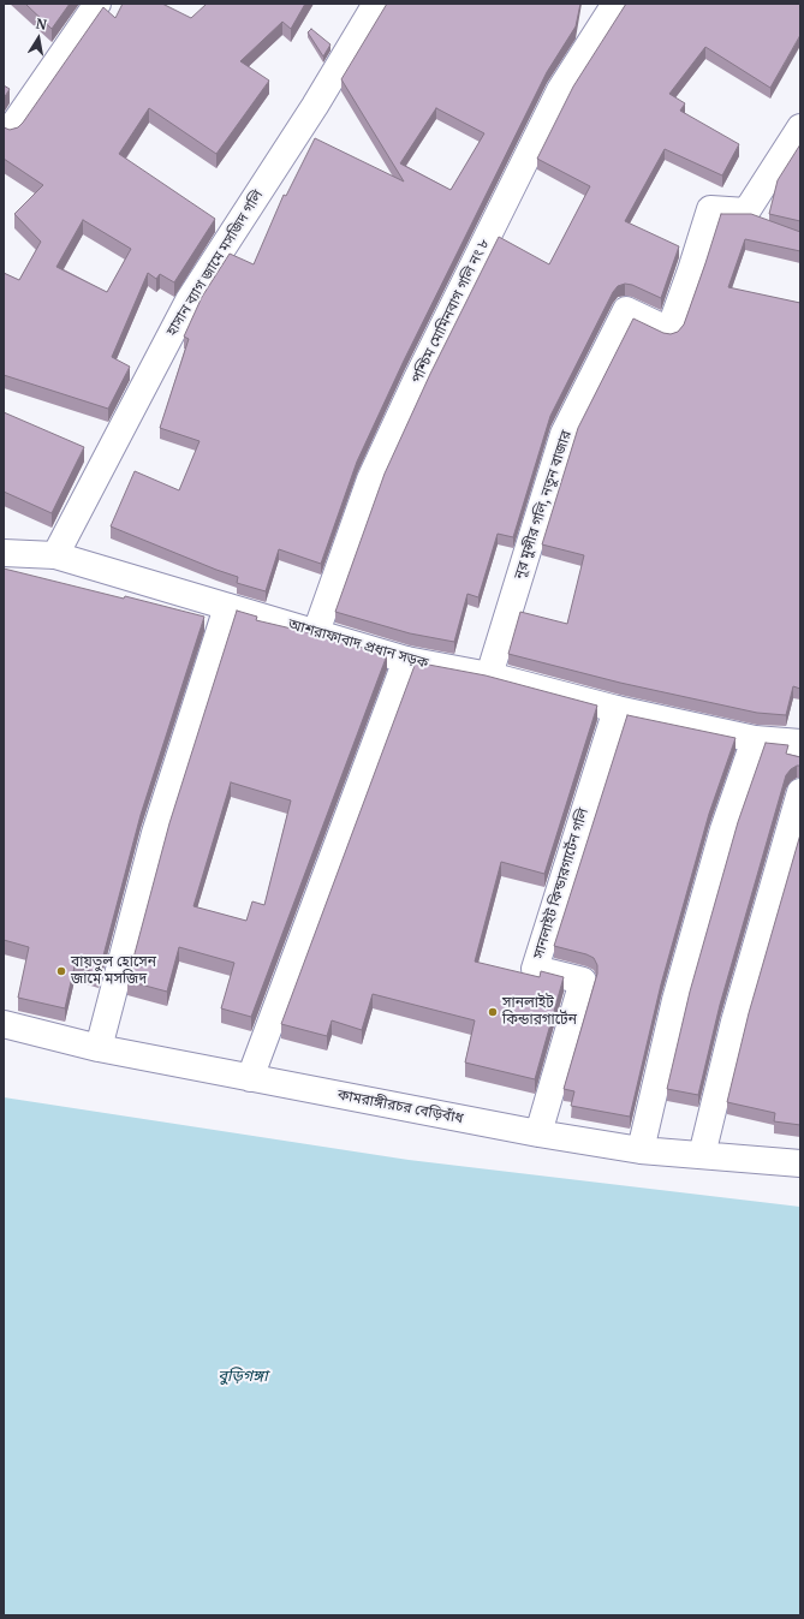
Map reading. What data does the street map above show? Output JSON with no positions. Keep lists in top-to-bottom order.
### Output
{
  "streets": {
    "street": [
      "হাসান ব্যাগ জামে মসজিদ গলি",
      "পশ্চিম মোমিনবাগ গলি নং ৮",
      "নূর মুন্সীর গলি, নতুন বাজার",
      "আশরাফাবাদ প্রধান সড়ক",
      "সানলাইট কিন্ডারগার্টেন গলি",
      "কামরাঙ্গীরচর বেড়িবাঁধ"
    ]
  },
  "crossings": [
    ["হাসান ব্যাগ জামে মসজিদ গলি", "আশরাফাবাদ প্রধান সড়ক"],
    ["পশ্চিম মোমিনবাগ গলি নং ৮", "আশরাফাবাদ প্রধান সড়ক"],
    ["নূর মুন্সীর গলি, নতুন বাজার", "আশরাফাবাদ প্রধান সড়ক"],
    ["আশরাফাবাদ প্রধান সড়ক", "সানলাইট কিন্ডারগার্টেন গলি"],
    ["সানলাইট কিন্ডারগার্টেন গলি", "কামরাঙ্গীরচর বেড়িবাঁধ"]
  ],
  "water": ["বুড়িগঙ্গা"],
  "places": ["বায়তুল হোসেন জামে মসজিদ", "সানলাইট কিন্ডারগার্টেন"],
  "north": "top"
}
